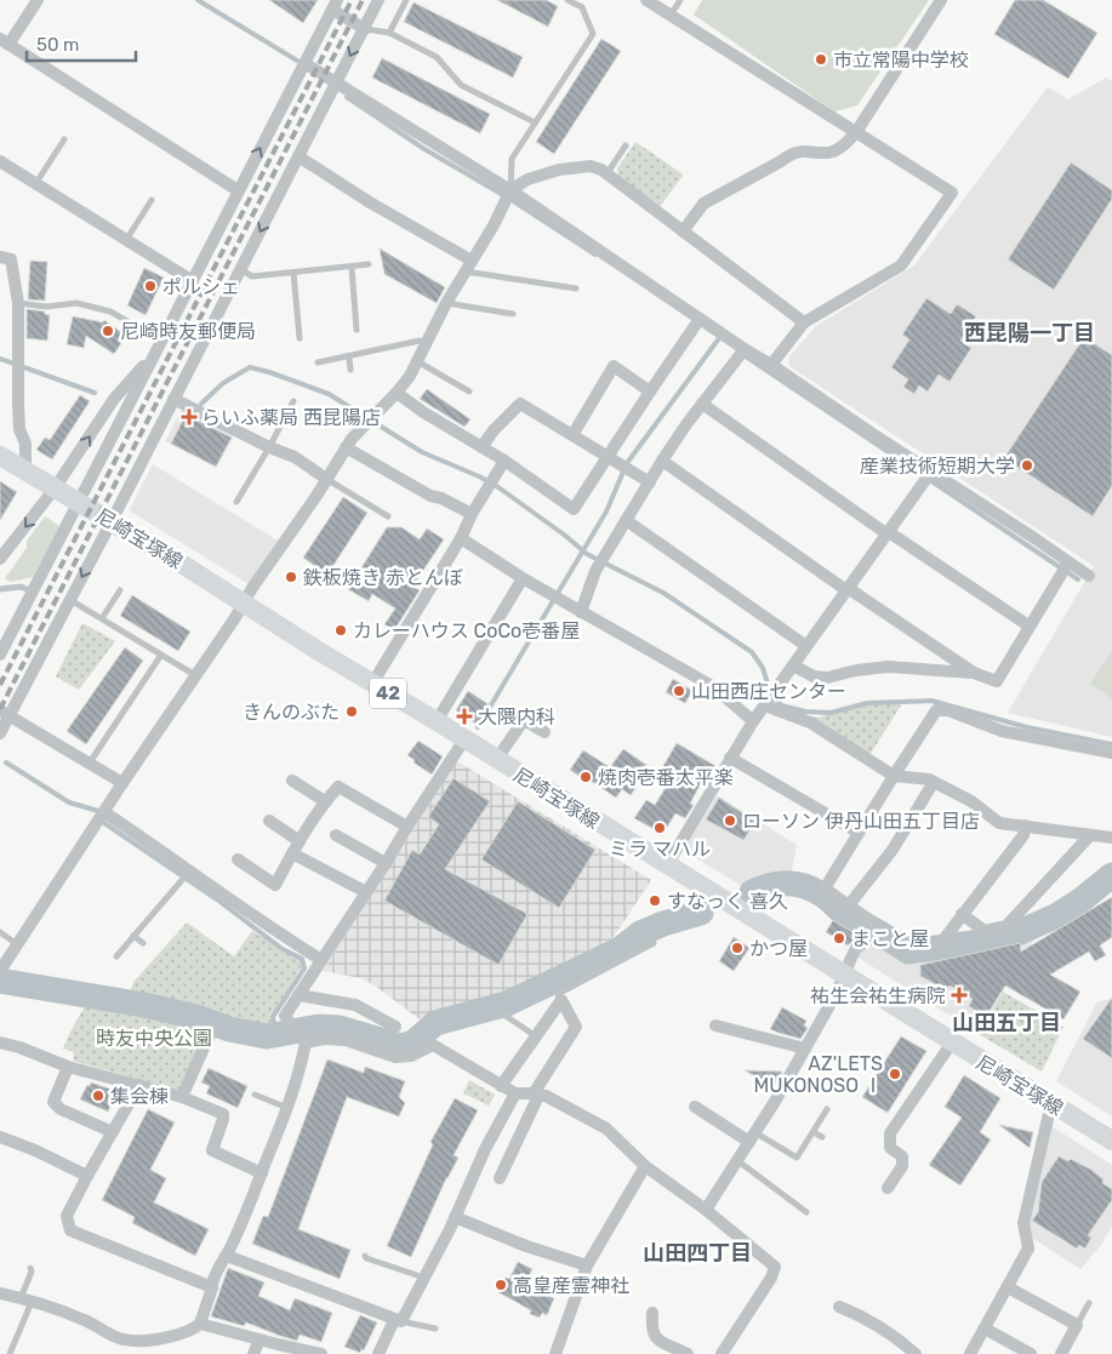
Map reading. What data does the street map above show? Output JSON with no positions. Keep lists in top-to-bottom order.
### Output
{
  "streets": {
    "main road": ["尼崎宝塚線", "42"]
  },
  "districts": ["西昆陽一丁目", "山田五丁目", "山田四丁目"],
  "parks": ["時友中央公園"],
  "places": {
    "other": [
      "市立常陽中学校",
      "ポルシェ",
      "尼崎時友郵便局",
      "産業技術短期大学",
      "鉄板焼き 赤とんぼ",
      "カレーハウス CoCo壱番屋",
      "山田西庄センター",
      "きんのぶた",
      "焼肉壱番太平楽",
      "ローソン 伊丹山田五丁目店",
      "ミラ マハル",
      "すなっく 喜久",
      "まこと屋",
      "かつ屋",
      "AZ'LETS MUKONOSO Ⅰ",
      "集会棟",
      "高皇産霊神社"
    ],
    "health": ["らいふ薬局 西昆陽店", "大隈内科", "祐生会祐生病院"]
  },
  "scale_bar": "50 m"
}
